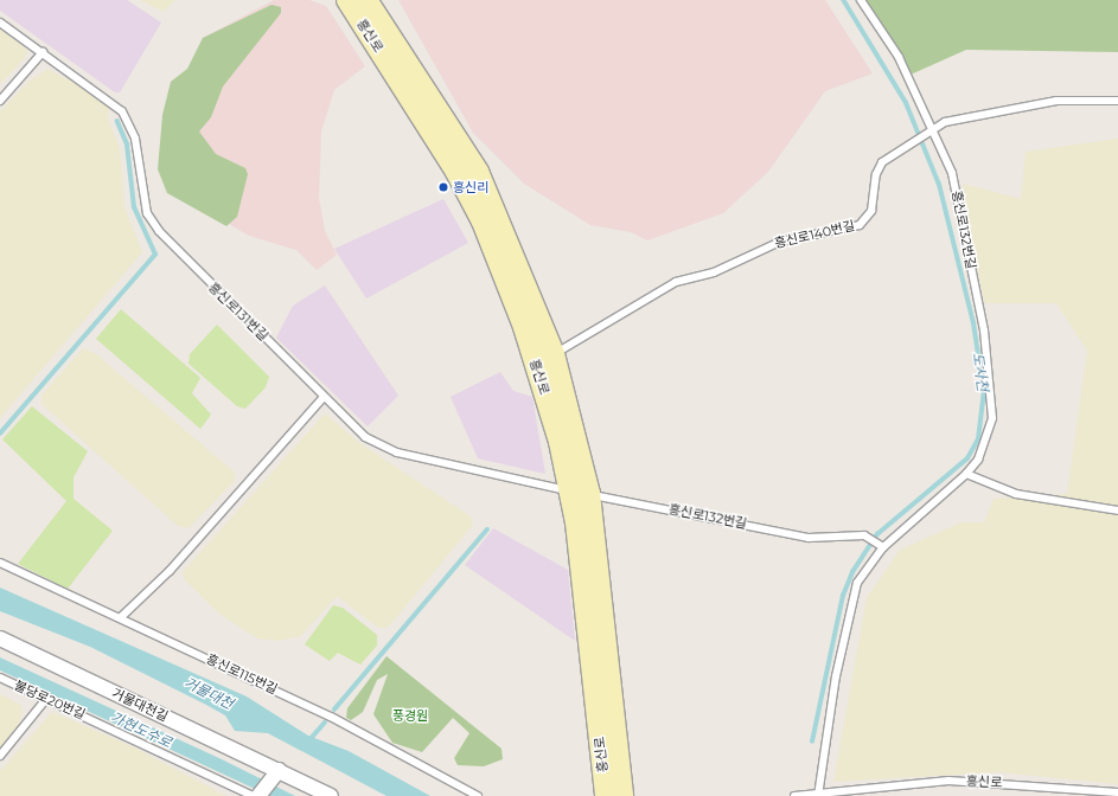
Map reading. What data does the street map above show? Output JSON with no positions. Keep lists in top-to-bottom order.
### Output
{
  "streets": {
    "main road": ["흥신로"],
    "street": ["거물대천길"],
    "lane": [
      "흥신로132번길",
      "흥신로140번길",
      "흥신로131번길",
      "흥신로115번길",
      "불당로20번길"
    ]
  },
  "crossings": [
    ["흥신로", "흥신로132번길"],
    ["흥신로", "흥신로140번길"],
    ["흥신로", "흥신로131번길"],
    ["흥신로132번길", "흥신로140번길"],
    ["흥신로132번길", "흥신로131번길"]
  ],
  "water": ["도사천", "거물대천", "가현도수로"],
  "parks": ["풍경원"],
  "places": ["흥신리"]
}
